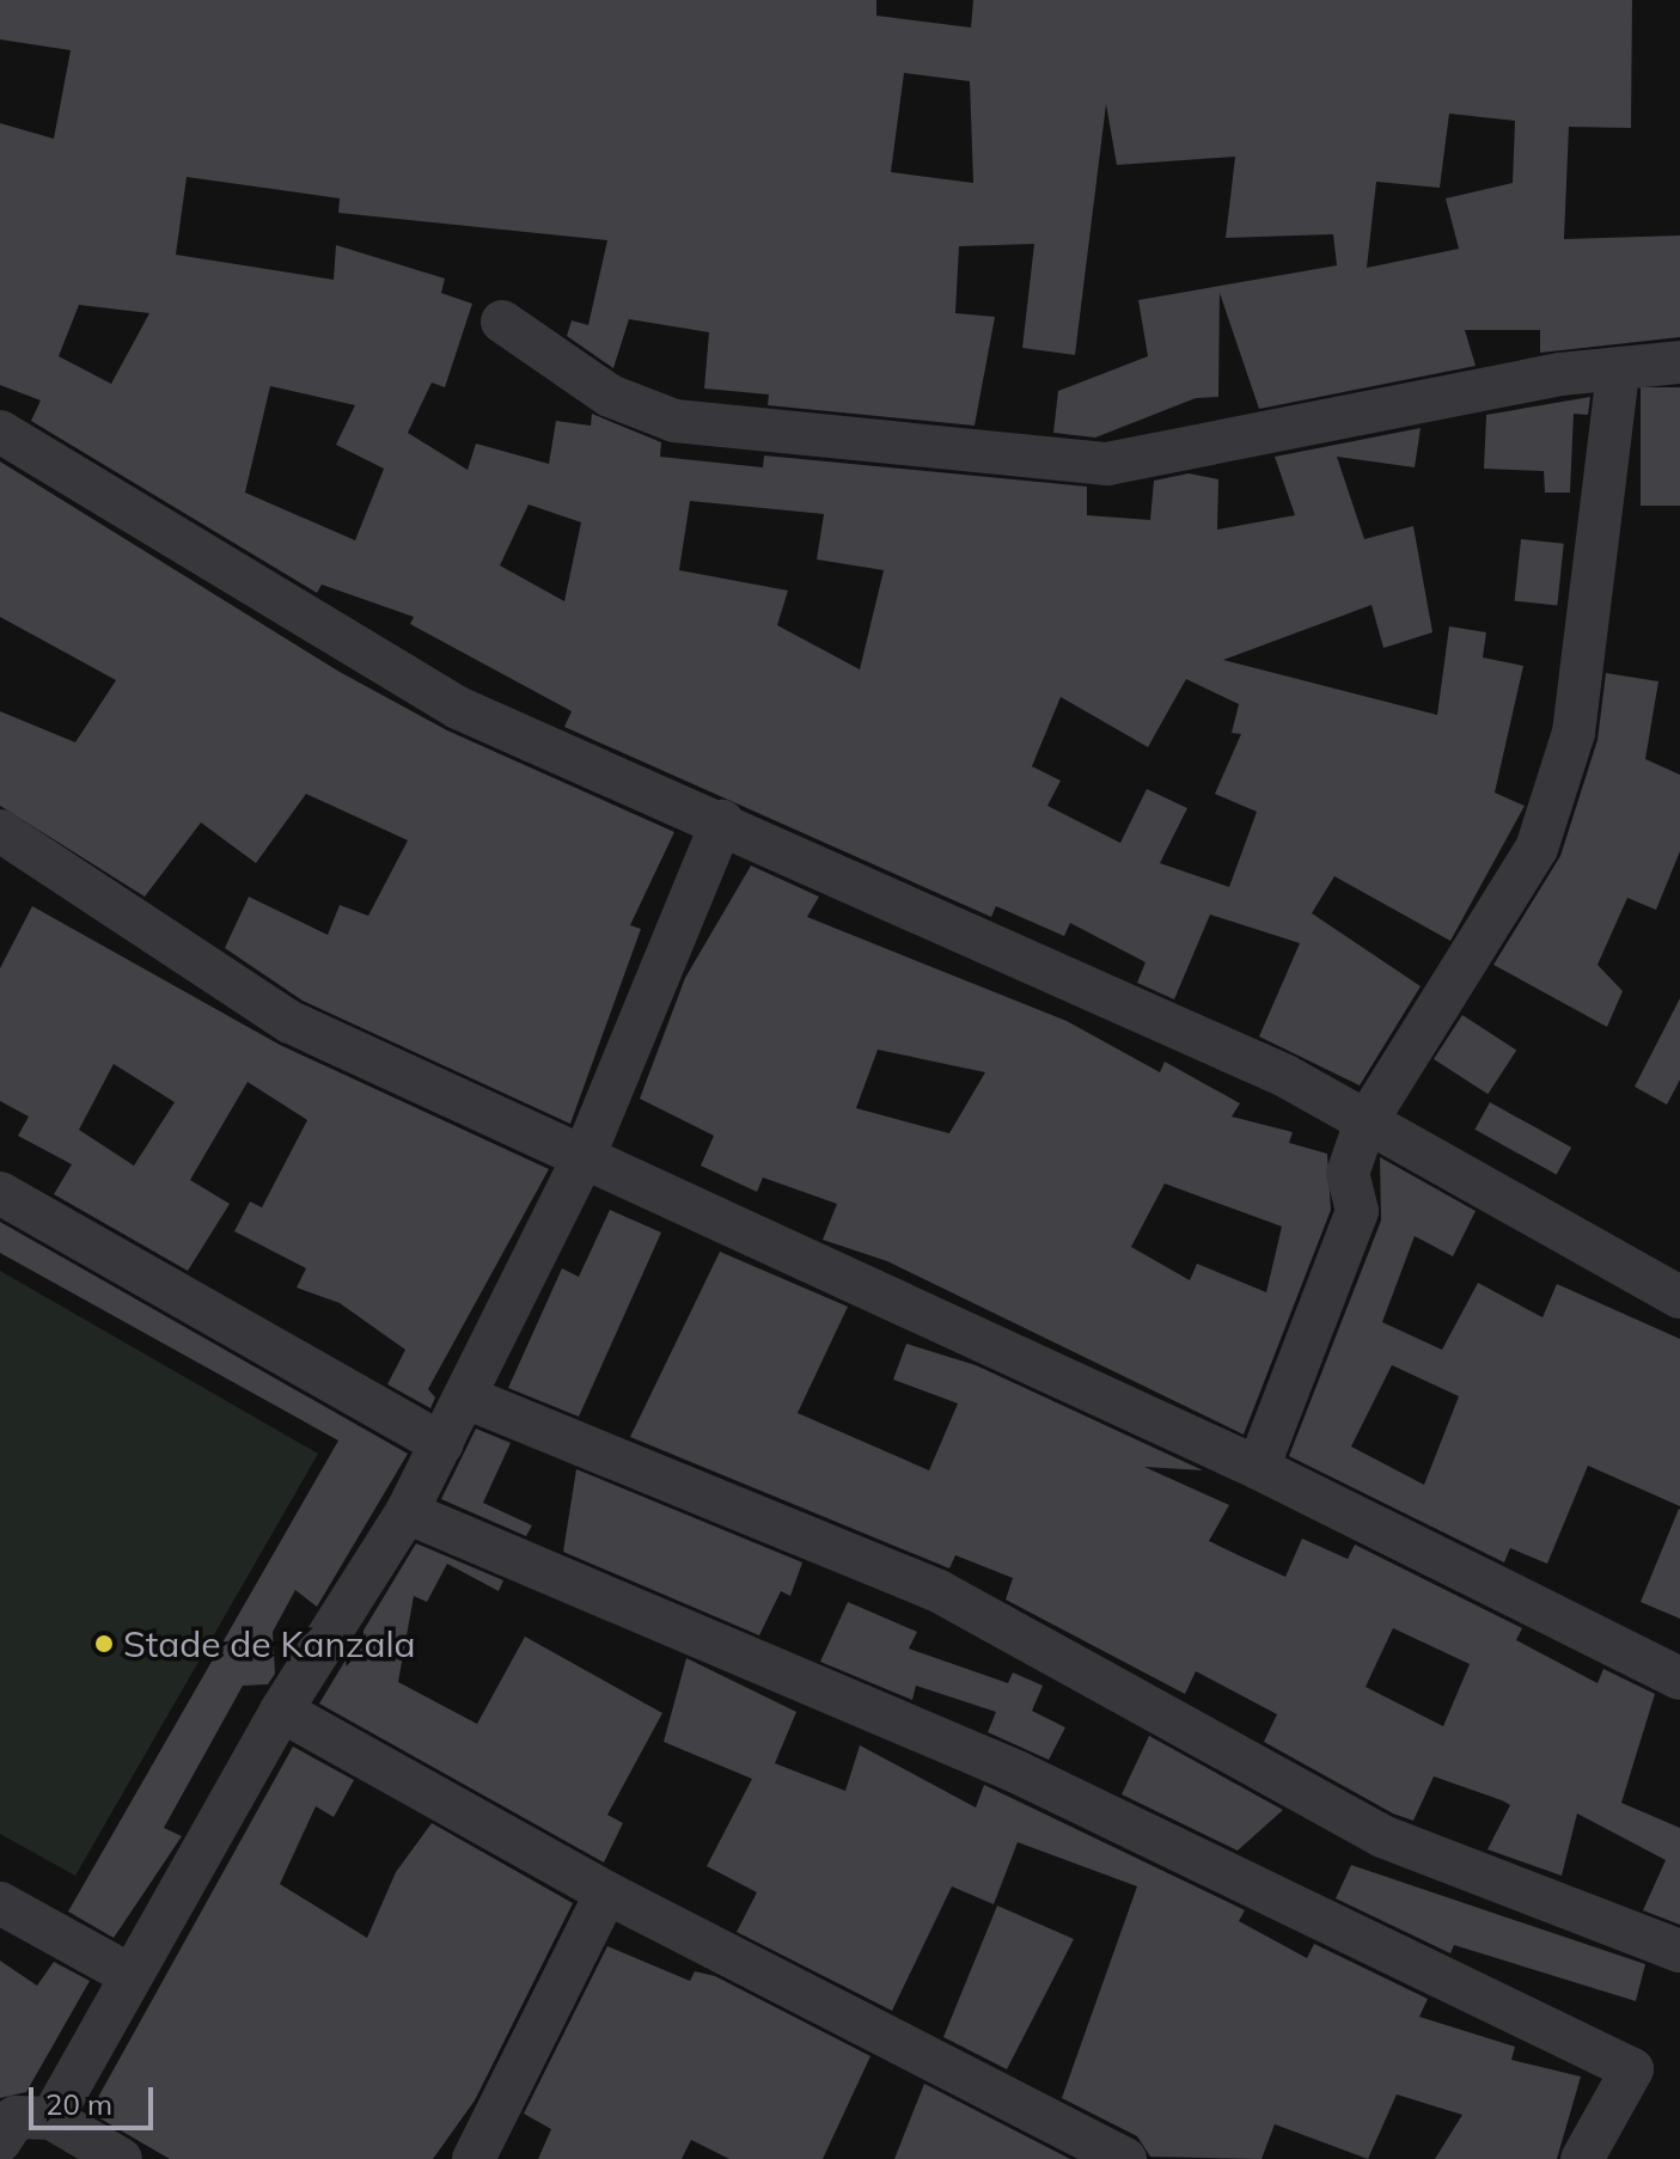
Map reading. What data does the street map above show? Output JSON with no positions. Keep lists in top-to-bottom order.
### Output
{
  "places": ["Stade de Kanzala"],
  "scale_bar": "20 m"
}
